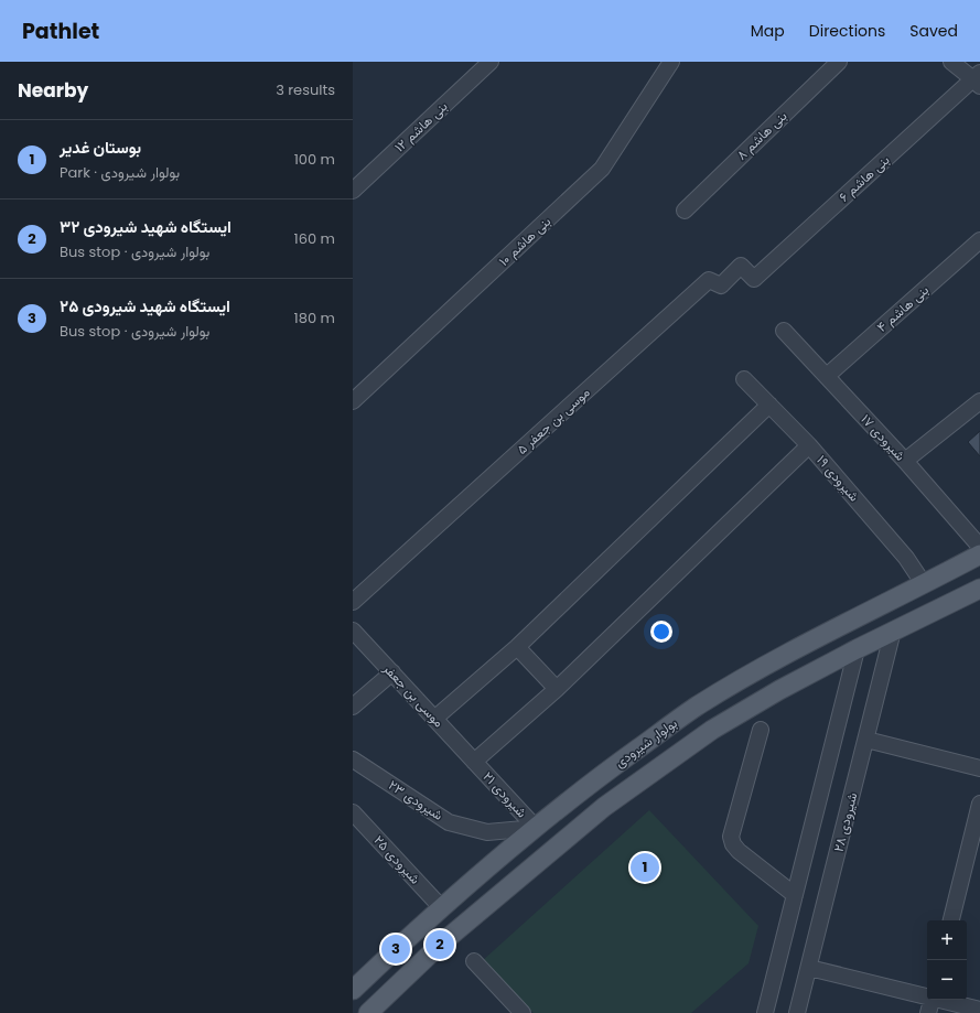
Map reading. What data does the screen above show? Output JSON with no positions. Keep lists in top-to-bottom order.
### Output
{
  "streets": {
    "main road": ["بولوار شیرودی"],
    "street": [
      "بنی هاشم ۱۲",
      "بنی هاشم ۸",
      "بنی هاشم ۶",
      "بنی هاشم ۱۰",
      "بنی هاشم ۴",
      "موسی بن جعفر ۵",
      "شیرودی ۱۷",
      "شیرودی ۱۹",
      "موسی بن جعفر",
      "شیرودی ۲۱",
      "شیرودی ۲۳",
      "شیرودی ۲۸",
      "شیرودی ۲۵"
    ]
  },
  "crossings": [
    ["بنی هاشم ۶", "موسی بن جعفر ۵"],
    ["بنی هاشم ۴", "شیرودی ۱۷"],
    ["شیرودی ۱۹", "بولوار شیرودی"],
    ["موسی بن جعفر", "شیرودی ۲۱"],
    ["بولوار شیرودی", "شیرودی ۲۱"],
    ["بولوار شیرودی", "شیرودی ۲۳"],
    ["بولوار شیرودی", "شیرودی ۲۵"],
    ["شیرودی ۲۱", "شیرودی ۲۳"]
  ],
  "page": {
    "header": "Pathlet",
    "nav": ["Map", "Directions", "Saved"],
    "heading": ["Nearby", "3 results"],
    "list": [
      {
        "mark": "1",
        "name": "بوستان غدیر",
        "note": "Park · بولوار شیرودی",
        "value": "100 m"
      },
      {
        "mark": "2",
        "name": "ایستگاه شهید شیرودی ۳۲",
        "note": "Bus stop · بولوار شیرودی",
        "value": "160 m"
      },
      {
        "mark": "3",
        "name": "ایستگاه شهید شیرودی ۲۵",
        "note": "Bus stop · بولوار شیرودی",
        "value": "180 m"
      }
    ],
    "pins": ["1", "2", "3"],
    "map_buttons": ["+", "−"]
  }
}
